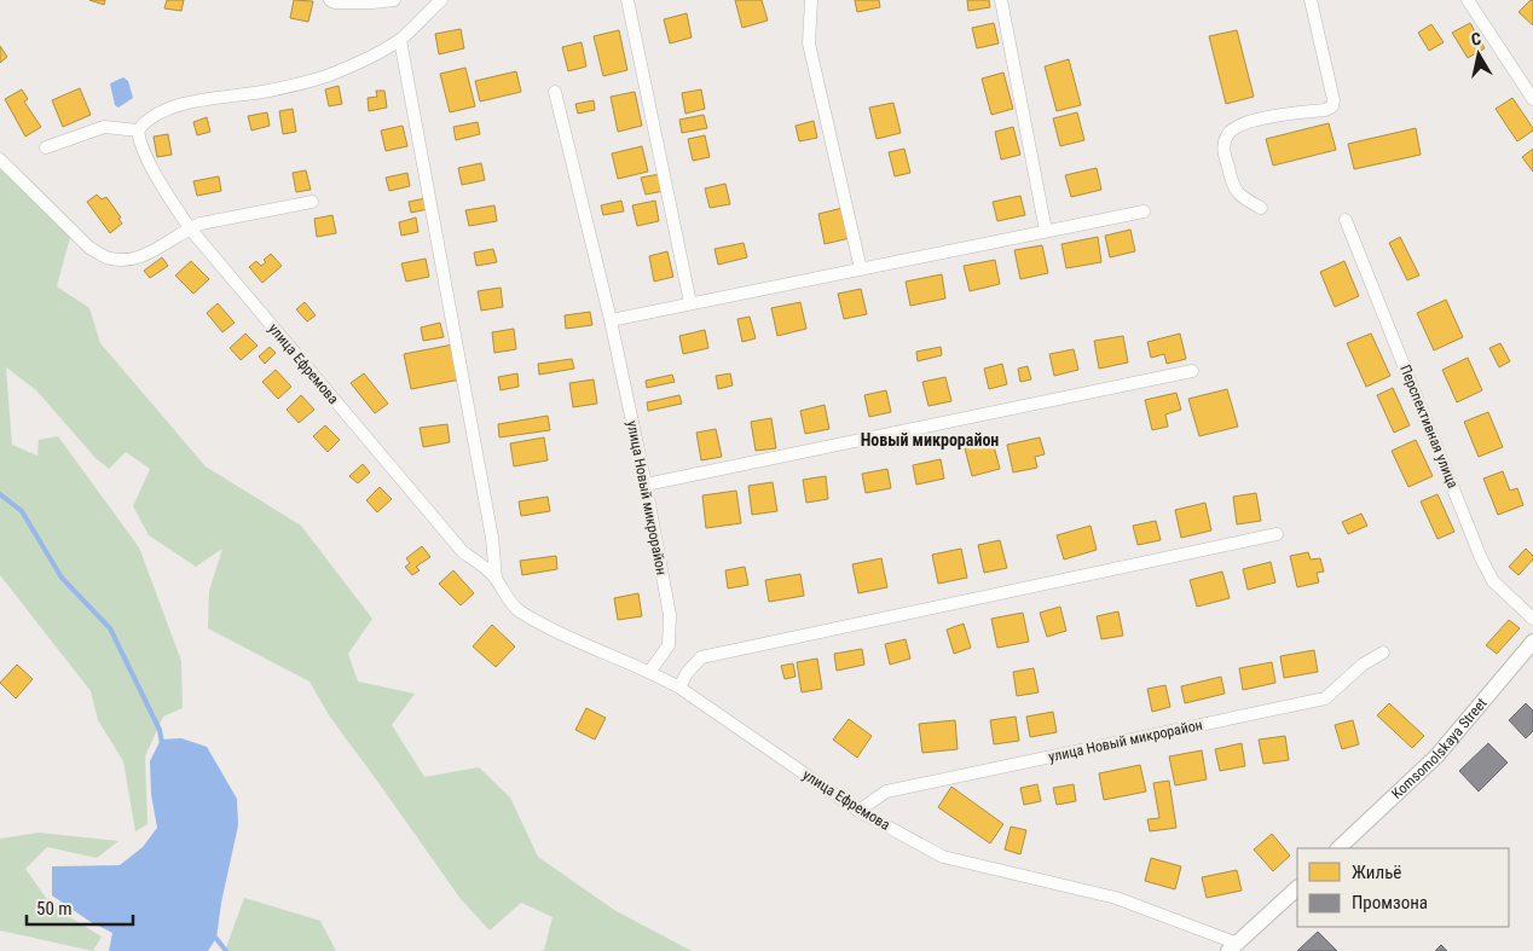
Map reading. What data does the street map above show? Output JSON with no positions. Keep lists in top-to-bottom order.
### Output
{
  "streets": {
    "street": [
      "улица Ефремова",
      "Перспективная улица",
      "улица Новый микрорайон",
      "Komsomolskaya Street"
    ]
  },
  "crossings": [
    ["улица Ефремова", "улица Новый микрорайон"]
  ],
  "districts": ["Новый микрорайон"],
  "legend": ["Жильё", "Промзона"],
  "scale_bar": "50 m",
  "north": "top"
}
